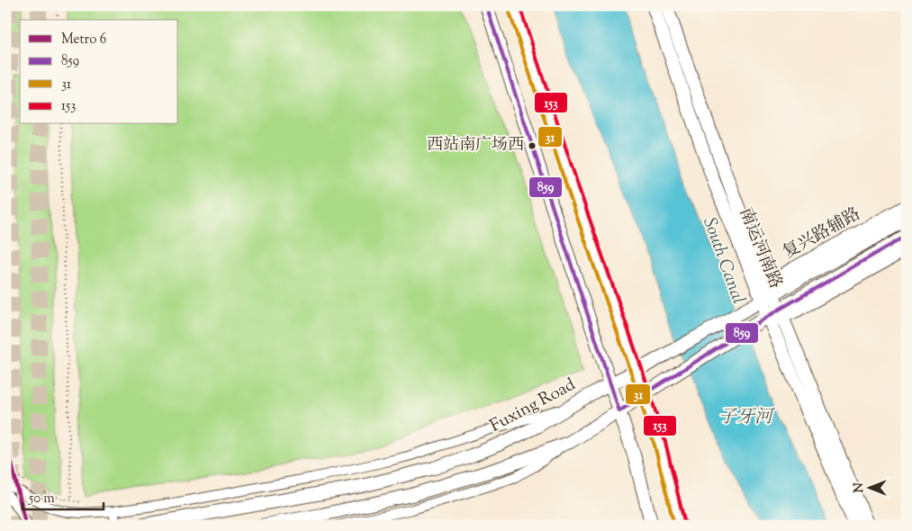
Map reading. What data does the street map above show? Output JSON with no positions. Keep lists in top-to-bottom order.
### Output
{
  "streets": {
    "street": ["复兴路辅路", "南运河南路", "Fuxing Road"]
  },
  "crossings": [
    ["复兴路辅路", "南运河南路"],
    ["复兴路辅路", "Fuxing Road"],
    ["南运河南路", "Fuxing Road"]
  ],
  "water": ["South Canal", "子牙河"],
  "places": ["西站南广场西"],
  "lines": [
    "transit line 859",
    "transit line 153",
    "transit line 31",
    "metro line 6"
  ],
  "legend": [
    "Metro 6",
    "859",
    "31",
    "153"
  ],
  "scale_bar": "50 m",
  "north": "left"
}
